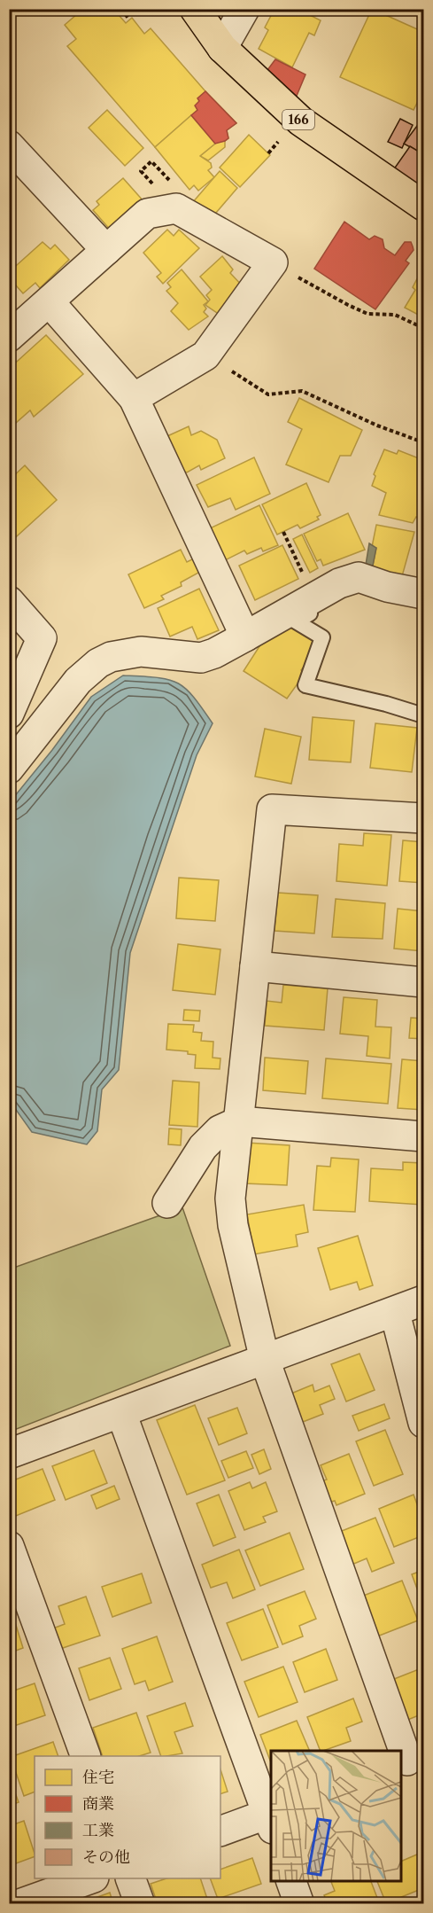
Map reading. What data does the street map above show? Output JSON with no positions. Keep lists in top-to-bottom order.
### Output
{
  "streets": {
    "highway": ["166"]
  },
  "legend": [
    "住宅",
    "商業",
    "工業",
    "その他"
  ]
}
